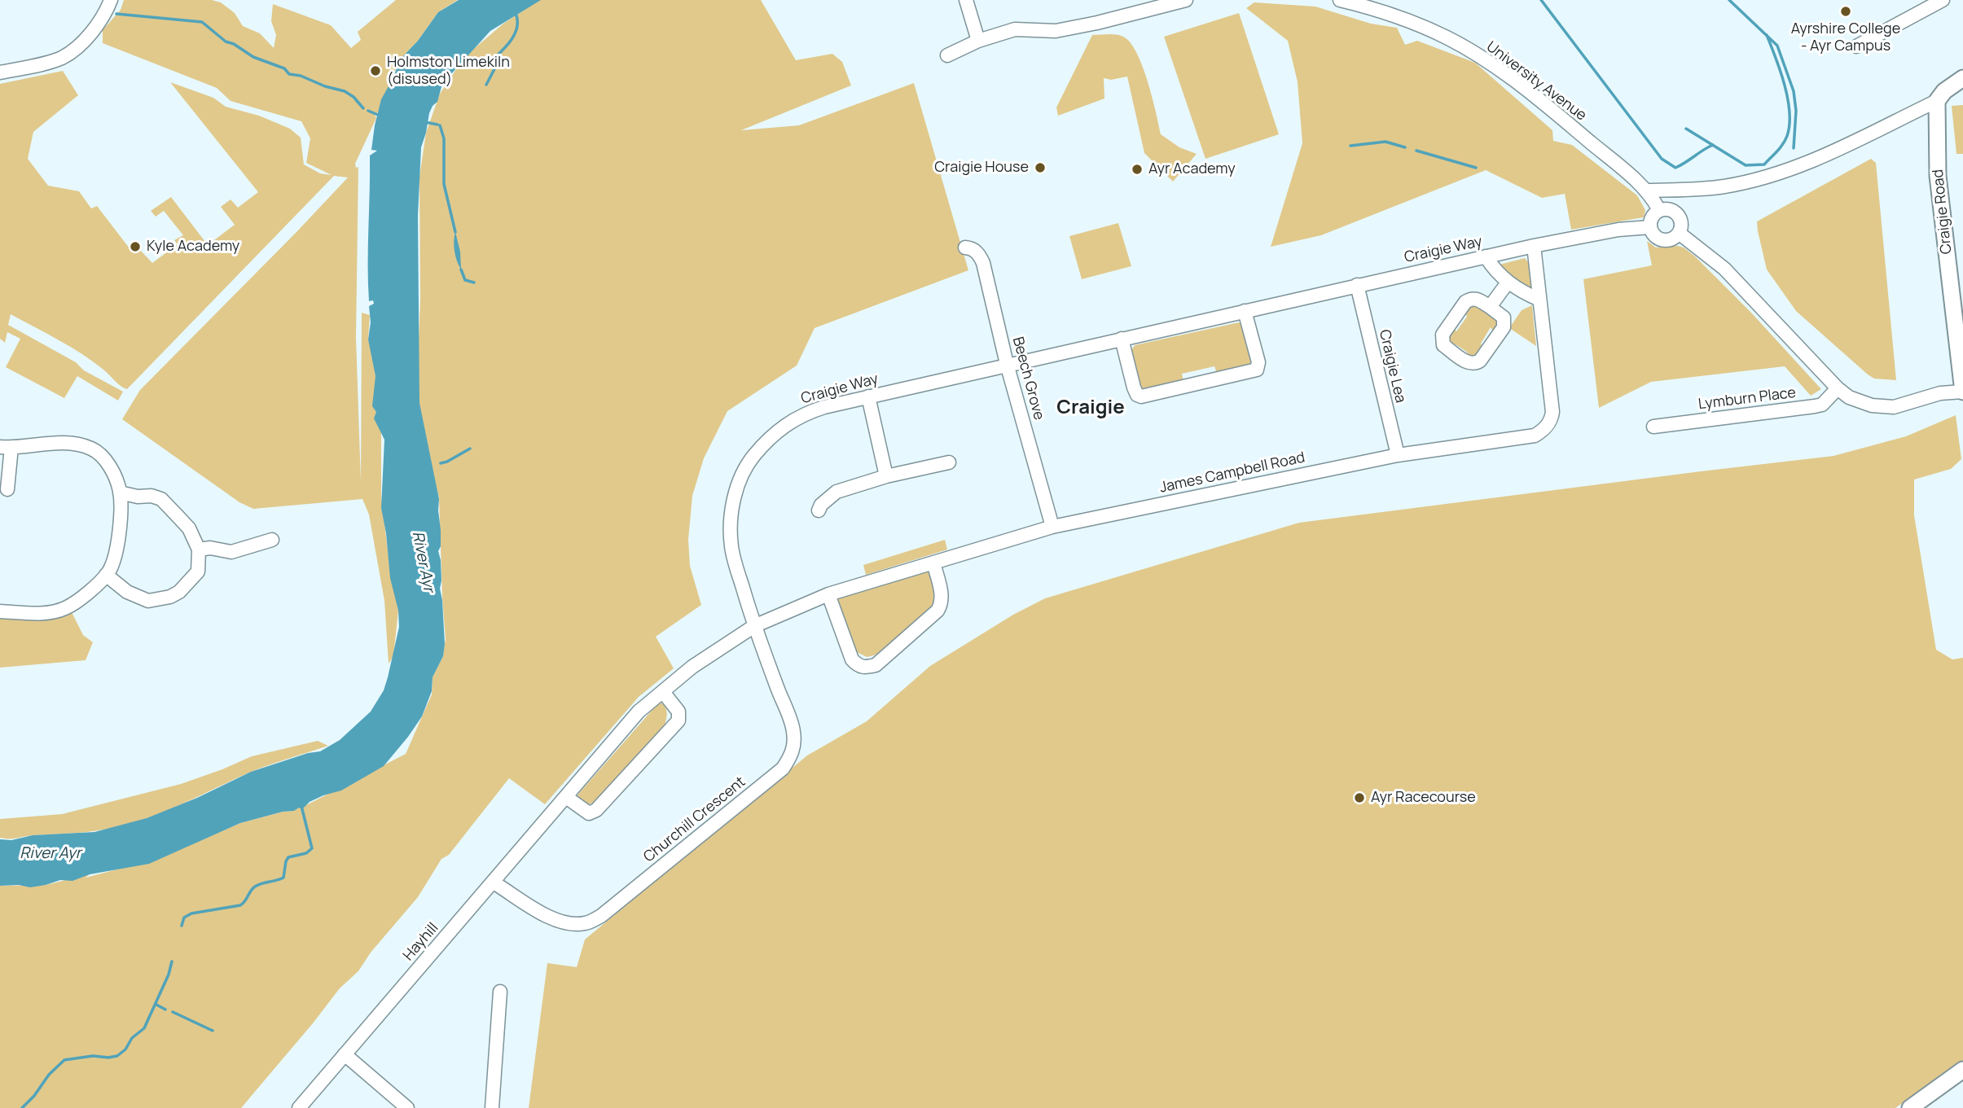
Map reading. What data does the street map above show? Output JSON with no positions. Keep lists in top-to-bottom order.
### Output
{
  "streets": {
    "main road": ["Craigie Road"],
    "street": [
      "University Avenue",
      "Craigie Way",
      "Craigie Lea",
      "Beech Grove",
      "Lymburn Place",
      "James Campbell Road",
      "Churchill Crescent",
      "Hayhill"
    ]
  },
  "crossings": [
    ["University Avenue", "Craigie Way"],
    ["Craigie Way", "Craigie Lea"],
    ["Craigie Way", "Beech Grove"],
    ["Craigie Way", "James Campbell Road"],
    ["Craigie Way", "Churchill Crescent"],
    ["Craigie Way", "Hayhill"],
    ["Craigie Lea", "James Campbell Road"],
    ["Beech Grove", "James Campbell Road"],
    ["James Campbell Road", "Churchill Crescent"],
    ["James Campbell Road", "Hayhill"],
    ["Churchill Crescent", "Hayhill"]
  ],
  "districts": ["Craigie"],
  "water": ["River Ayr"],
  "places": [
    "Ayrshire College - Ayr Campus",
    "Holmston Limekiln (disused)",
    "Craigie House",
    "Ayr Academy",
    "Kyle Academy",
    "Ayr Racecourse"
  ]
}
